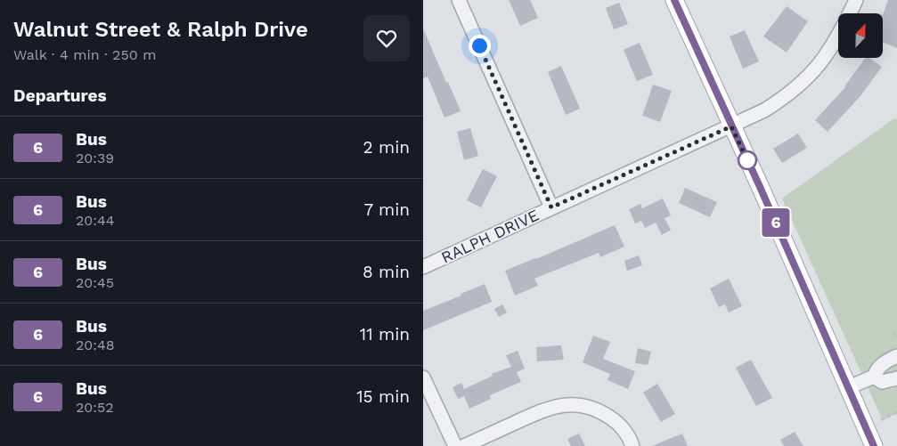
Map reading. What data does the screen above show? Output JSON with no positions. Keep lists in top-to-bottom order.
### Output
{
  "streets": {
    "street": ["RALPH DRIVE"]
  },
  "lines": ["bus line 6"],
  "north": "top",
  "page": {
    "heading": [
      ["Walnut Street & Ralph Drive", "Walk · 4 min · 250 m"],
      "Departures"
    ],
    "on_map": "6",
    "list": [
      {
        "mark": "6",
        "name": "Bus",
        "note": "20:39",
        "value": "2 min"
      },
      {
        "mark": "6",
        "name": "Bus",
        "note": "20:44",
        "value": "7 min"
      },
      {
        "mark": "6",
        "name": "Bus",
        "note": "20:45",
        "value": "8 min"
      },
      {
        "mark": "6",
        "name": "Bus",
        "note": "20:48",
        "value": "11 min"
      },
      {
        "mark": "6",
        "name": "Bus",
        "note": "20:52",
        "value": "15 min"
      }
    ]
  }
}
